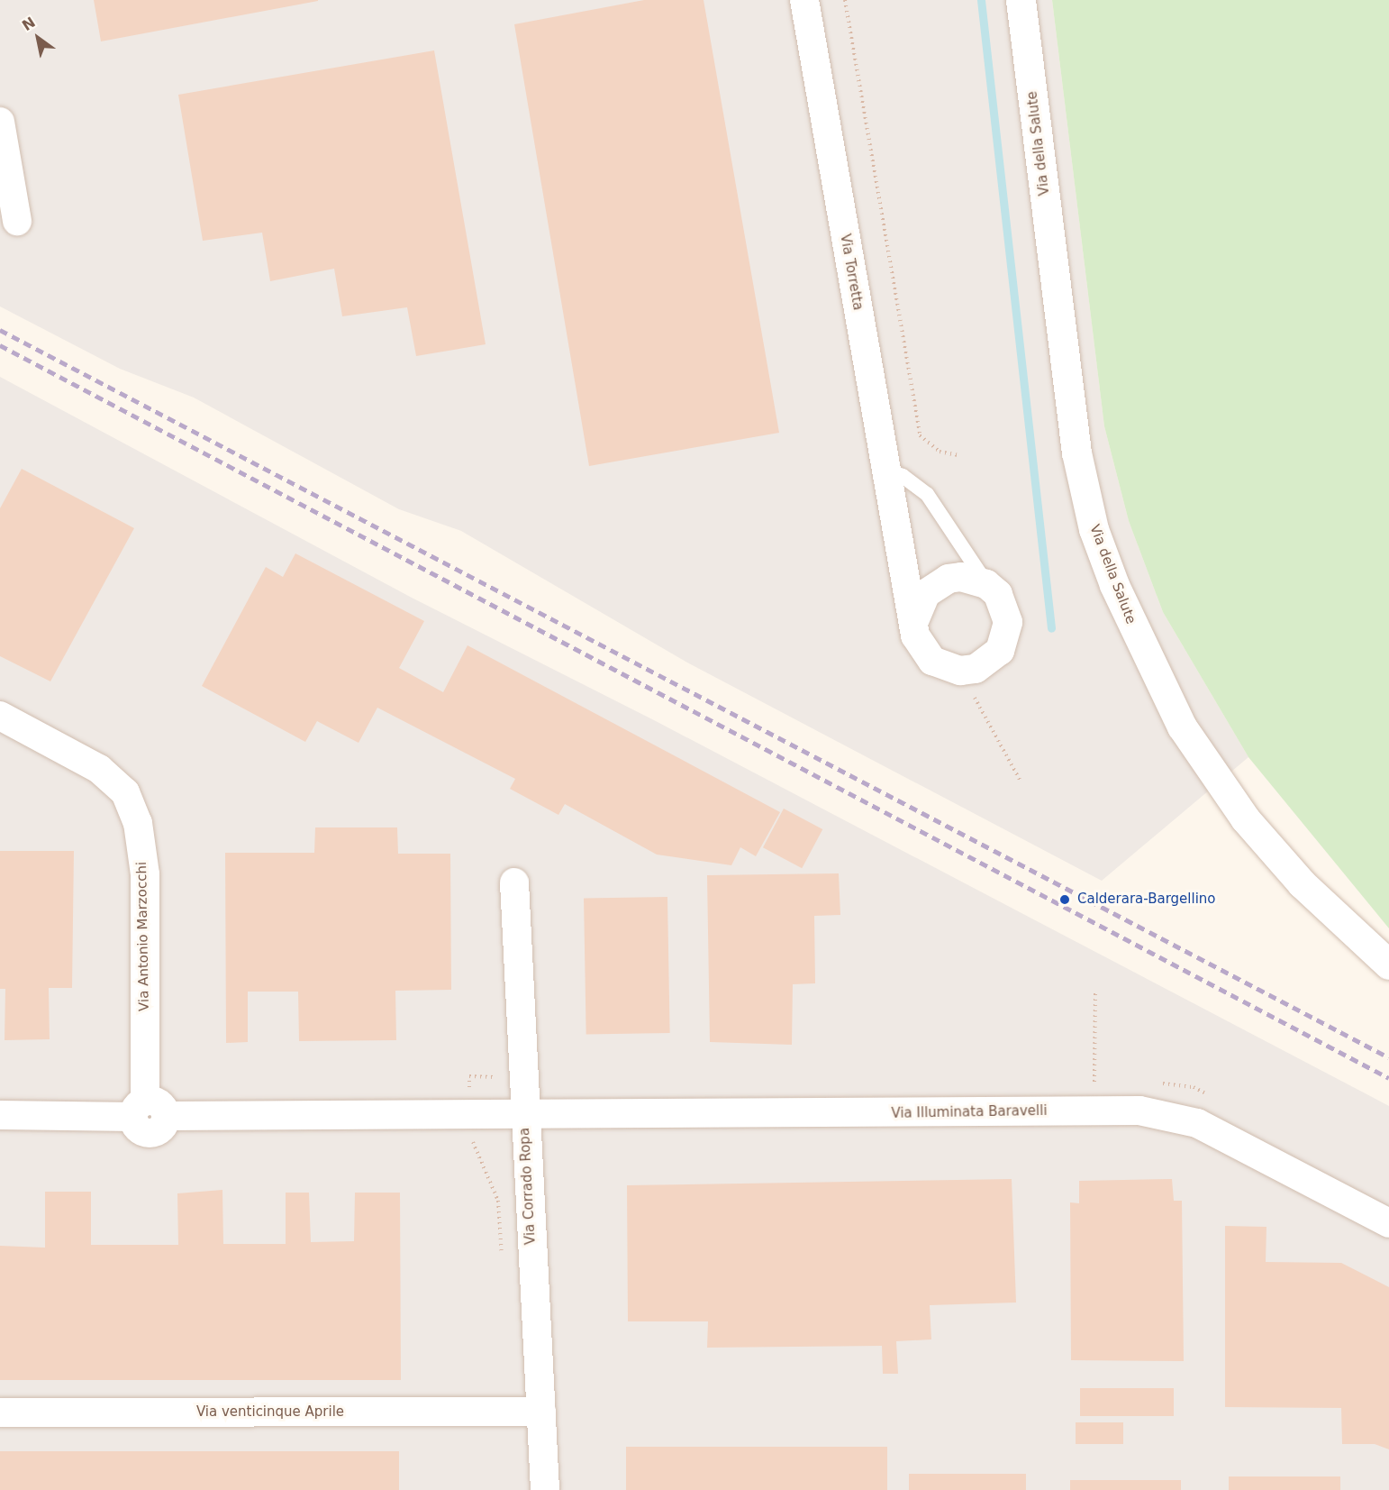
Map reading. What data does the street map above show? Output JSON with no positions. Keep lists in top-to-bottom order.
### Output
{
  "streets": {
    "street": [
      "Via della Salute",
      "Via Torretta",
      "Via Antonio Marzocchi",
      "Via Illuminata Baravelli",
      "Via Corrado Ropa",
      "Via venticinque Aprile"
    ]
  },
  "crossings": [
    ["Via Illuminata Baravelli", "Via Corrado Ropa"],
    ["Via Corrado Ropa", "Via venticinque Aprile"]
  ],
  "places": ["Calderara-Bargellino"],
  "north": "top left"
}
